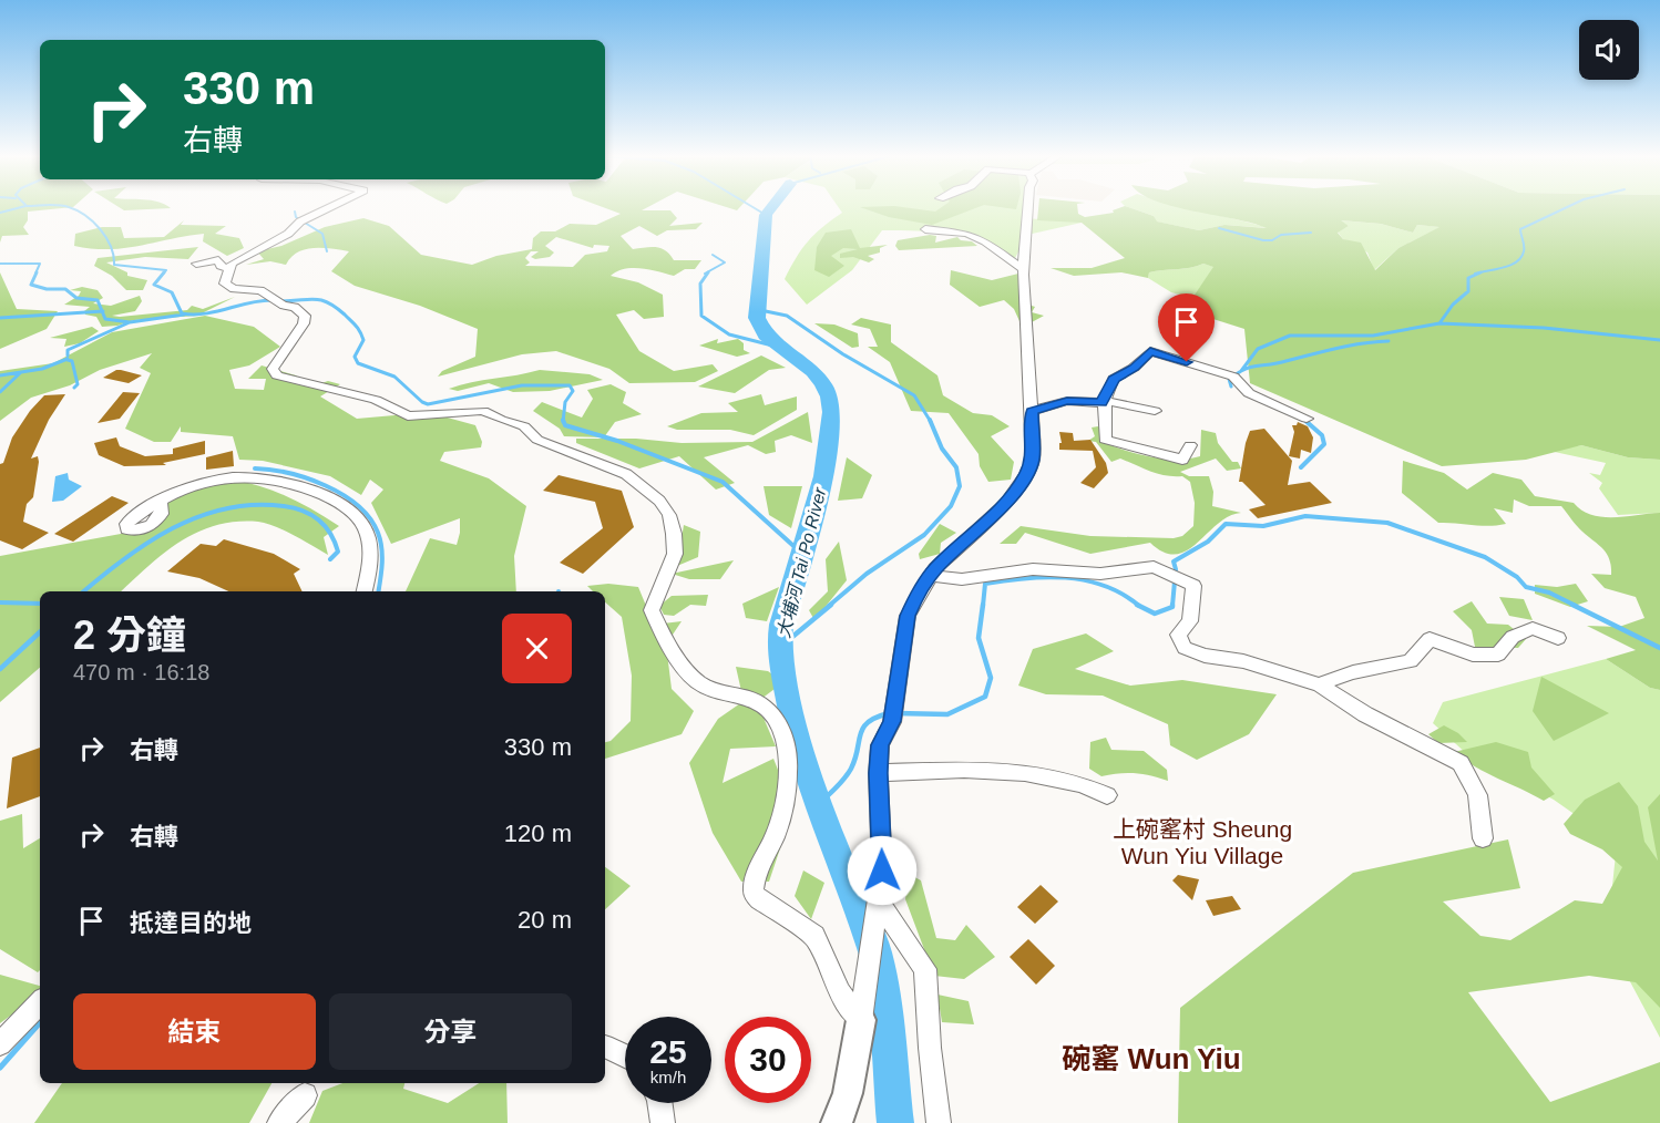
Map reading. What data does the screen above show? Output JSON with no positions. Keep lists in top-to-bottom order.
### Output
{
  "districts": ["上碗窰村 Sheung Wun Yiu Village", "碗窰 Wun Yiu"],
  "water": ["大埔河 Tai Po River"],
  "page": {
    "turn": ["330 m", "右轉"],
    "heading": ["2 分鐘", "470 m · 16:18"],
    "list": [
      {
        "name": "右轉",
        "value": "330 m"
      },
      {
        "name": "右轉",
        "value": "120 m"
      },
      {
        "name": "抵達目的地",
        "value": "20 m"
      }
    ],
    "buttons": ["結束", "分享"],
    "speed": "25 km/h",
    "limit": "30"
  }
}
